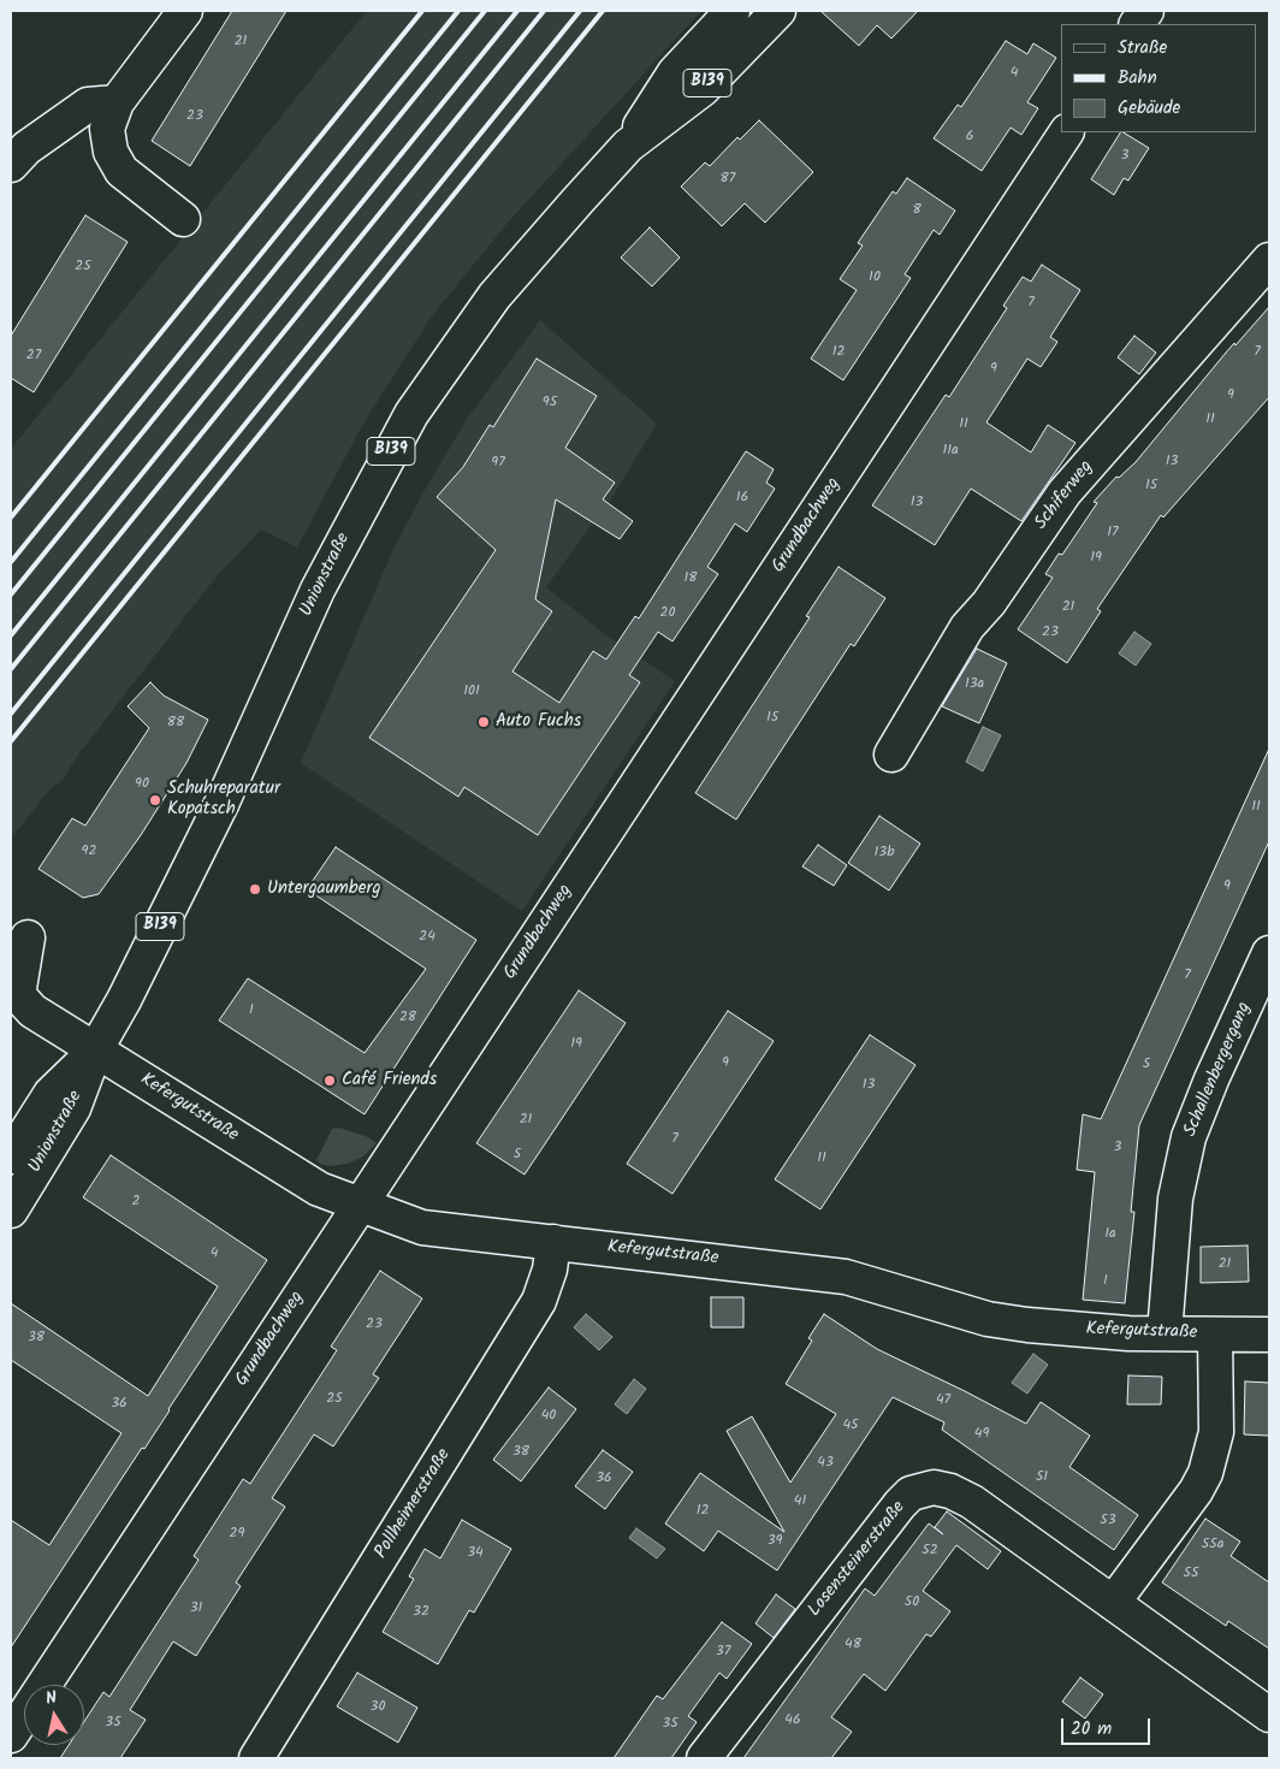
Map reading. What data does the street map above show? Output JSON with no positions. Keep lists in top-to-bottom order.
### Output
{
  "streets": {
    "street": [
      "B139",
      "Schiferweg",
      "Grundbachweg",
      "Unionstraße",
      "Schallenbergergang",
      "Kefergutstraße",
      "Pollheimerstraße",
      "Losensteinerstraße"
    ]
  },
  "crossings": [
    ["Grundbachweg", "Kefergutstraße"],
    ["Unionstraße", "Kefergutstraße"],
    ["Schallenbergergang", "Kefergutstraße"],
    ["Kefergutstraße", "Pollheimerstraße"]
  ],
  "places": [
    "Auto Fuchs",
    "Schuhreparatur Kopatsch",
    "Untergaumberg",
    "Café Friends"
  ],
  "house_numbers": [
    "21",
    "4",
    "23",
    "6",
    "3",
    "87",
    "8",
    "25",
    "10",
    "7",
    "12",
    "7",
    "27",
    "9",
    "9",
    "95",
    "11",
    "11",
    "11a",
    "13",
    "97",
    "15",
    "16",
    "13",
    "17",
    "19",
    "18",
    "21",
    "20",
    "23",
    "13a",
    "101",
    "15",
    "88",
    "90",
    "11",
    "92",
    "13b",
    "9",
    "24",
    "7",
    "1",
    "28",
    "19",
    "9",
    "5",
    "13",
    "21",
    "7",
    "3",
    "5",
    "11",
    "2",
    "1a",
    "4",
    "21",
    "1",
    "23",
    "38",
    "25",
    "47",
    "36",
    "40",
    "45",
    "49",
    "38",
    "43",
    "51",
    "36",
    "41",
    "12",
    "53",
    "29",
    "39",
    "55a",
    "52",
    "34",
    "55",
    "50",
    "31",
    "32",
    "48",
    "37",
    "30",
    "46",
    "35",
    "35"
  ],
  "legend": ["Straße", "Bahn", "Gebäude"],
  "scale_bar": "20 m",
  "north": "top"
}
